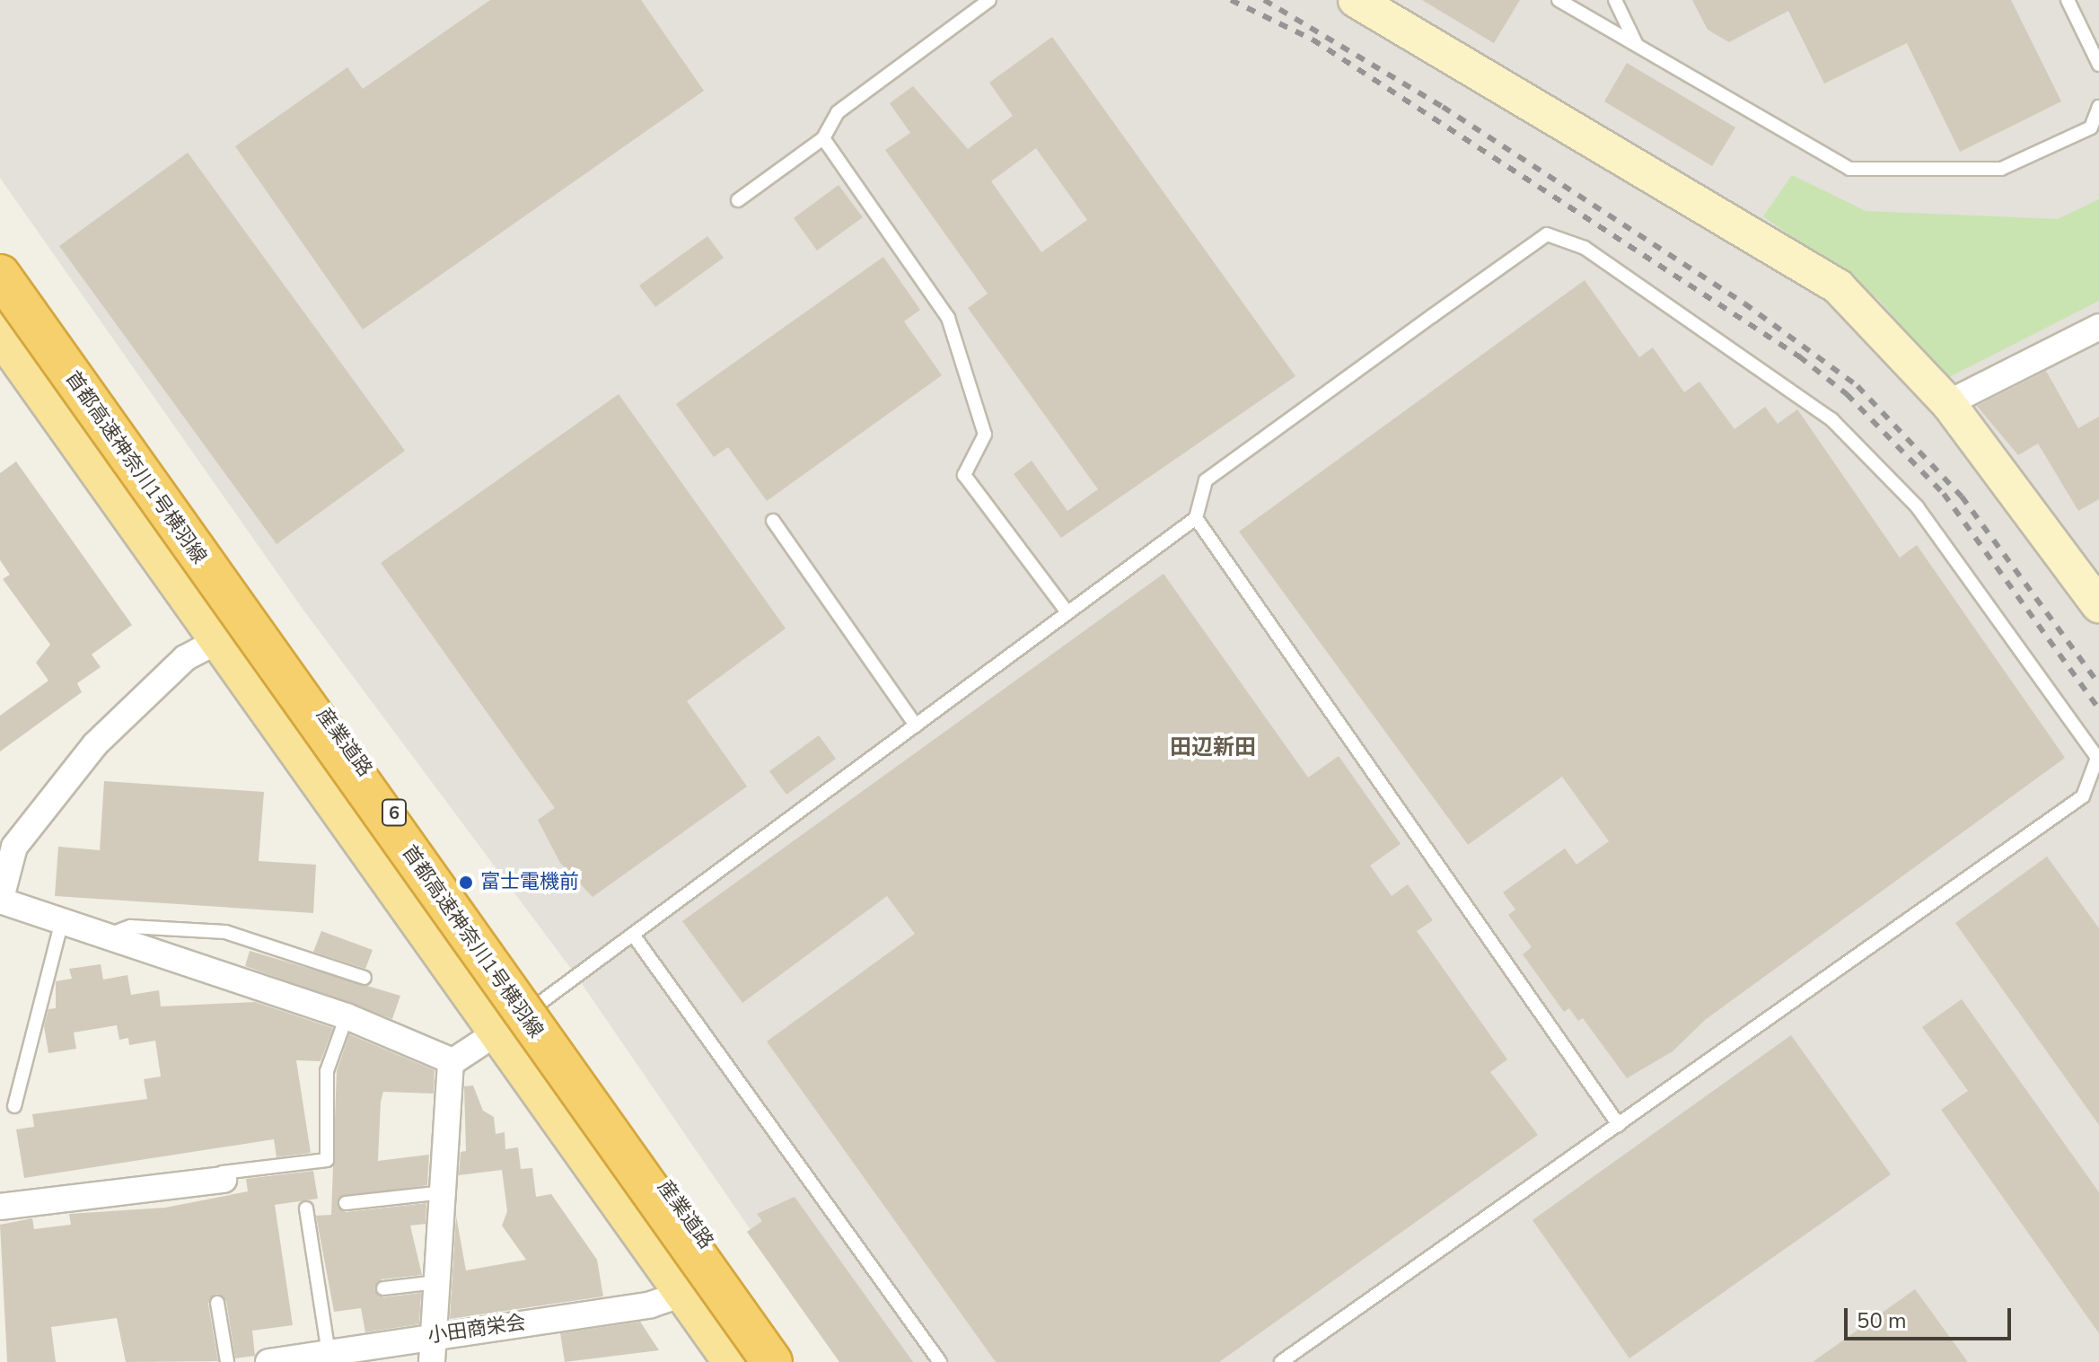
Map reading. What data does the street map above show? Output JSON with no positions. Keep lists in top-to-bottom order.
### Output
{
  "streets": {
    "highway": ["首都高速神奈川1号横羽線"],
    "main road": ["産業道路", "6"],
    "street": ["小田商栄会"]
  },
  "crossings": [
    ["産業道路", "小田商栄会"]
  ],
  "districts": ["田辺新田"],
  "places": ["富士電機前"],
  "scale_bar": "50 m"
}
